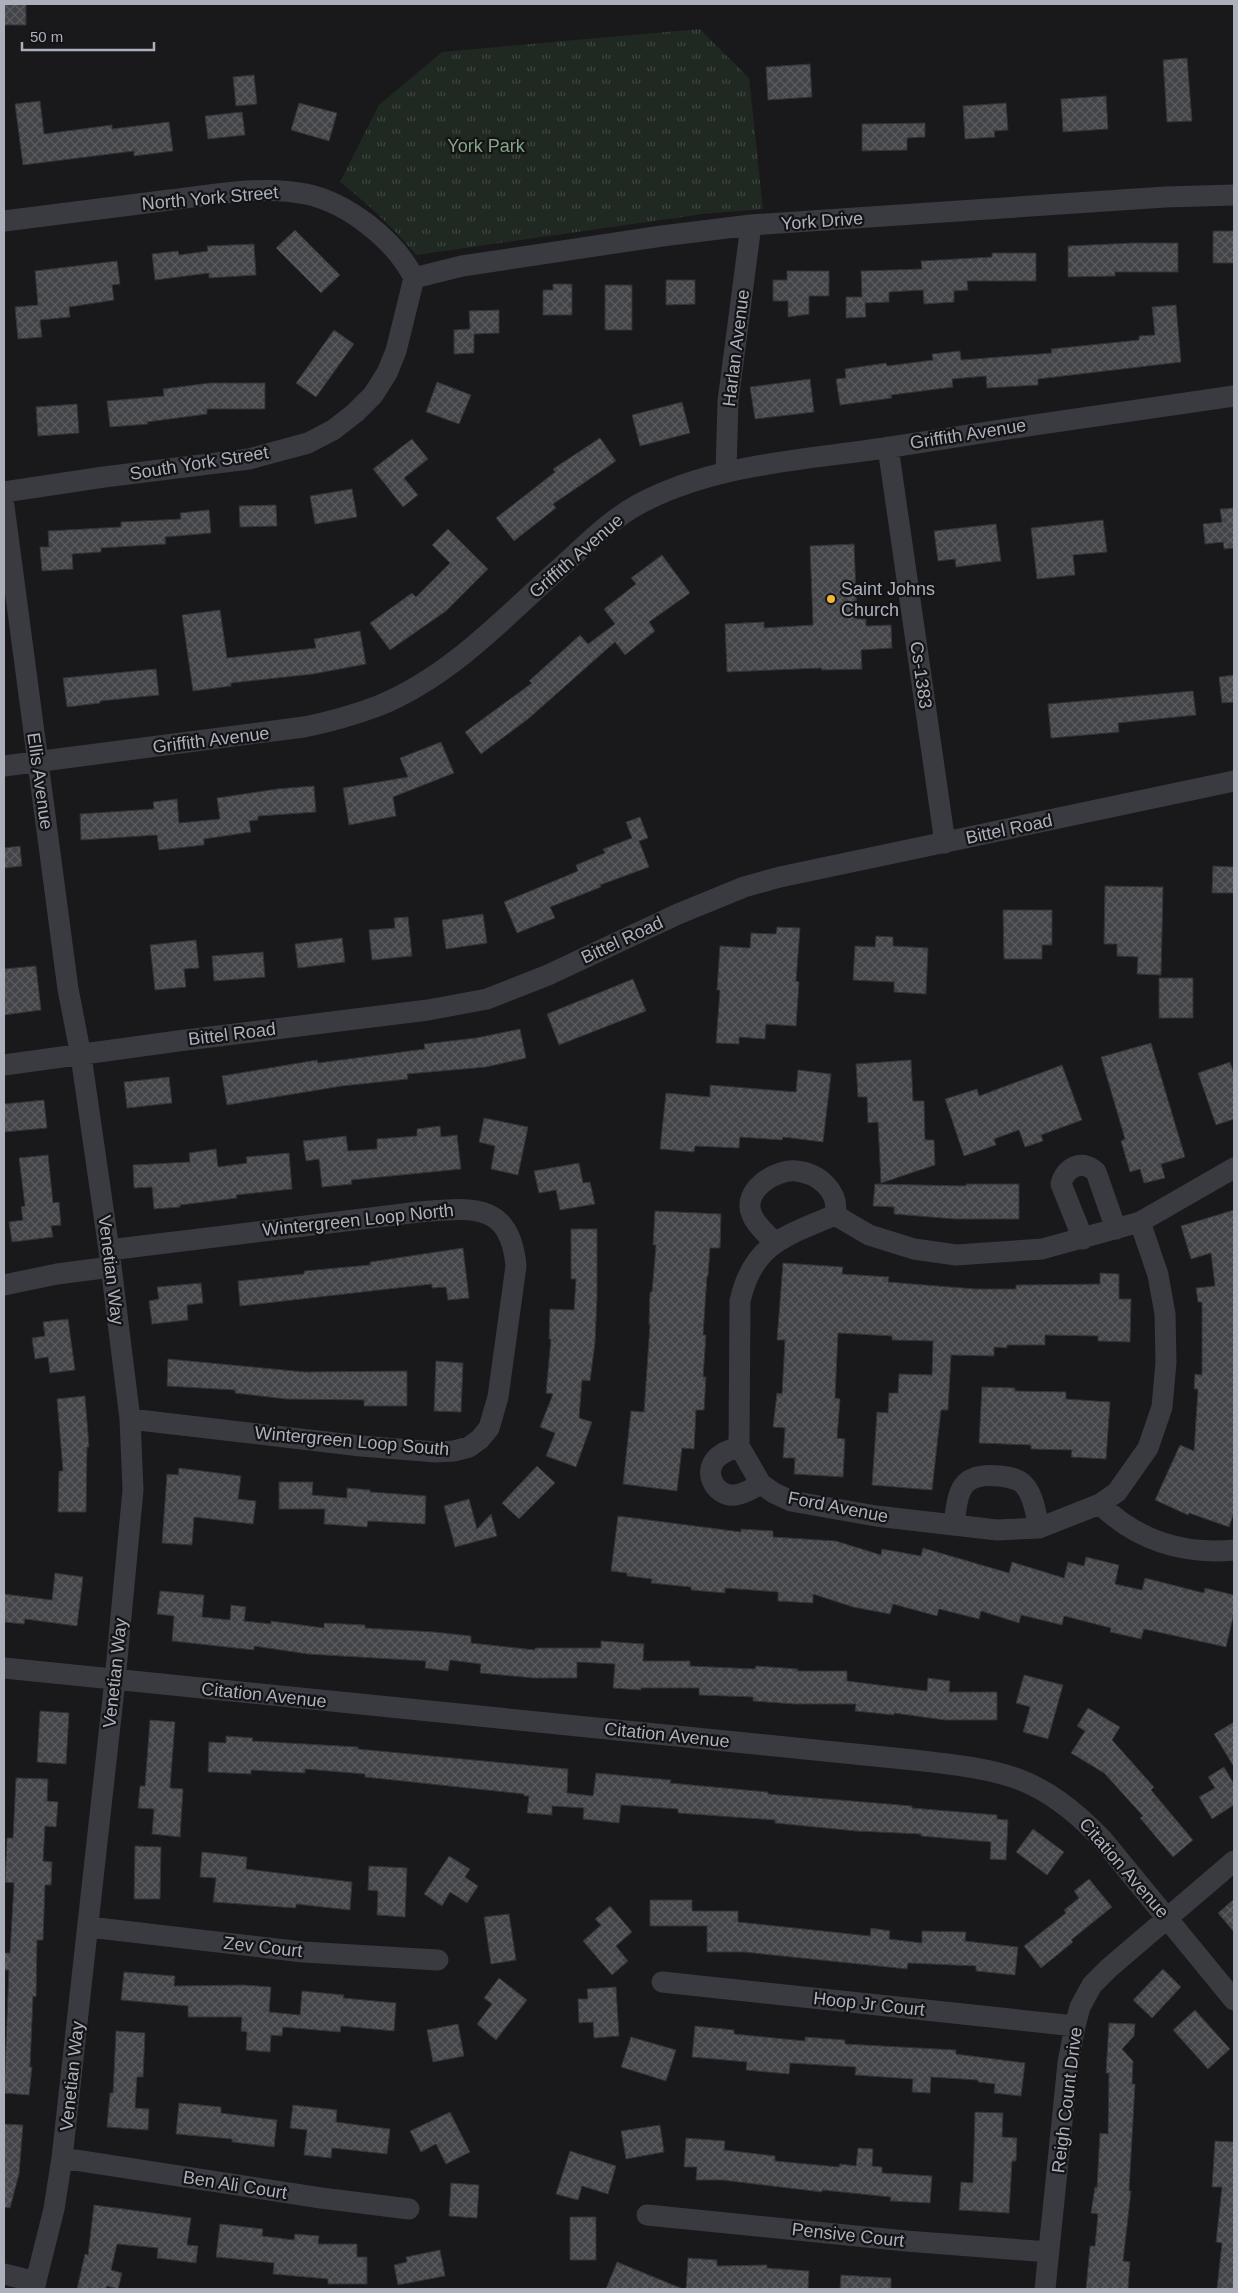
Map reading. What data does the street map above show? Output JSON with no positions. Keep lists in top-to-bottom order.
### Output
{
  "streets": {
    "street": [
      "North York Street",
      "York Drive",
      "Harlan Avenue",
      "Griffith Avenue",
      "South York Street",
      "Cs-1383",
      "Ellis Avenue",
      "Bittel Road",
      "Wintergreen Loop North",
      "Venetian Way",
      "Wintergreen Loop South",
      "Ford Avenue",
      "Citation Avenue",
      "Zev Court",
      "Hoop Jr Court",
      "Reigh Count Drive",
      "Ben Ali Court",
      "Pensive Court"
    ]
  },
  "crossings": [
    ["North York Street", "York Drive"],
    ["North York Street", "South York Street"],
    ["York Drive", "Harlan Avenue"],
    ["York Drive", "South York Street"],
    ["Harlan Avenue", "Griffith Avenue"],
    ["Griffith Avenue", "Cs-1383"],
    ["Griffith Avenue", "Ellis Avenue"],
    ["Cs-1383", "Bittel Road"],
    ["Ellis Avenue", "Bittel Road"],
    ["Ellis Avenue", "Venetian Way"],
    ["Bittel Road", "Venetian Way"],
    ["Wintergreen Loop North", "Venetian Way"],
    ["Wintergreen Loop North", "Wintergreen Loop South"],
    ["Venetian Way", "Wintergreen Loop South"],
    ["Venetian Way", "Citation Avenue"],
    ["Venetian Way", "Zev Court"],
    ["Venetian Way", "Ben Ali Court"],
    ["Citation Avenue", "Reigh Count Drive"],
    ["Hoop Jr Court", "Reigh Count Drive"],
    ["Reigh Count Drive", "Pensive Court"]
  ],
  "parks": ["York Park"],
  "places": ["Saint Johns Church"],
  "scale_bar": "50 m"
}
